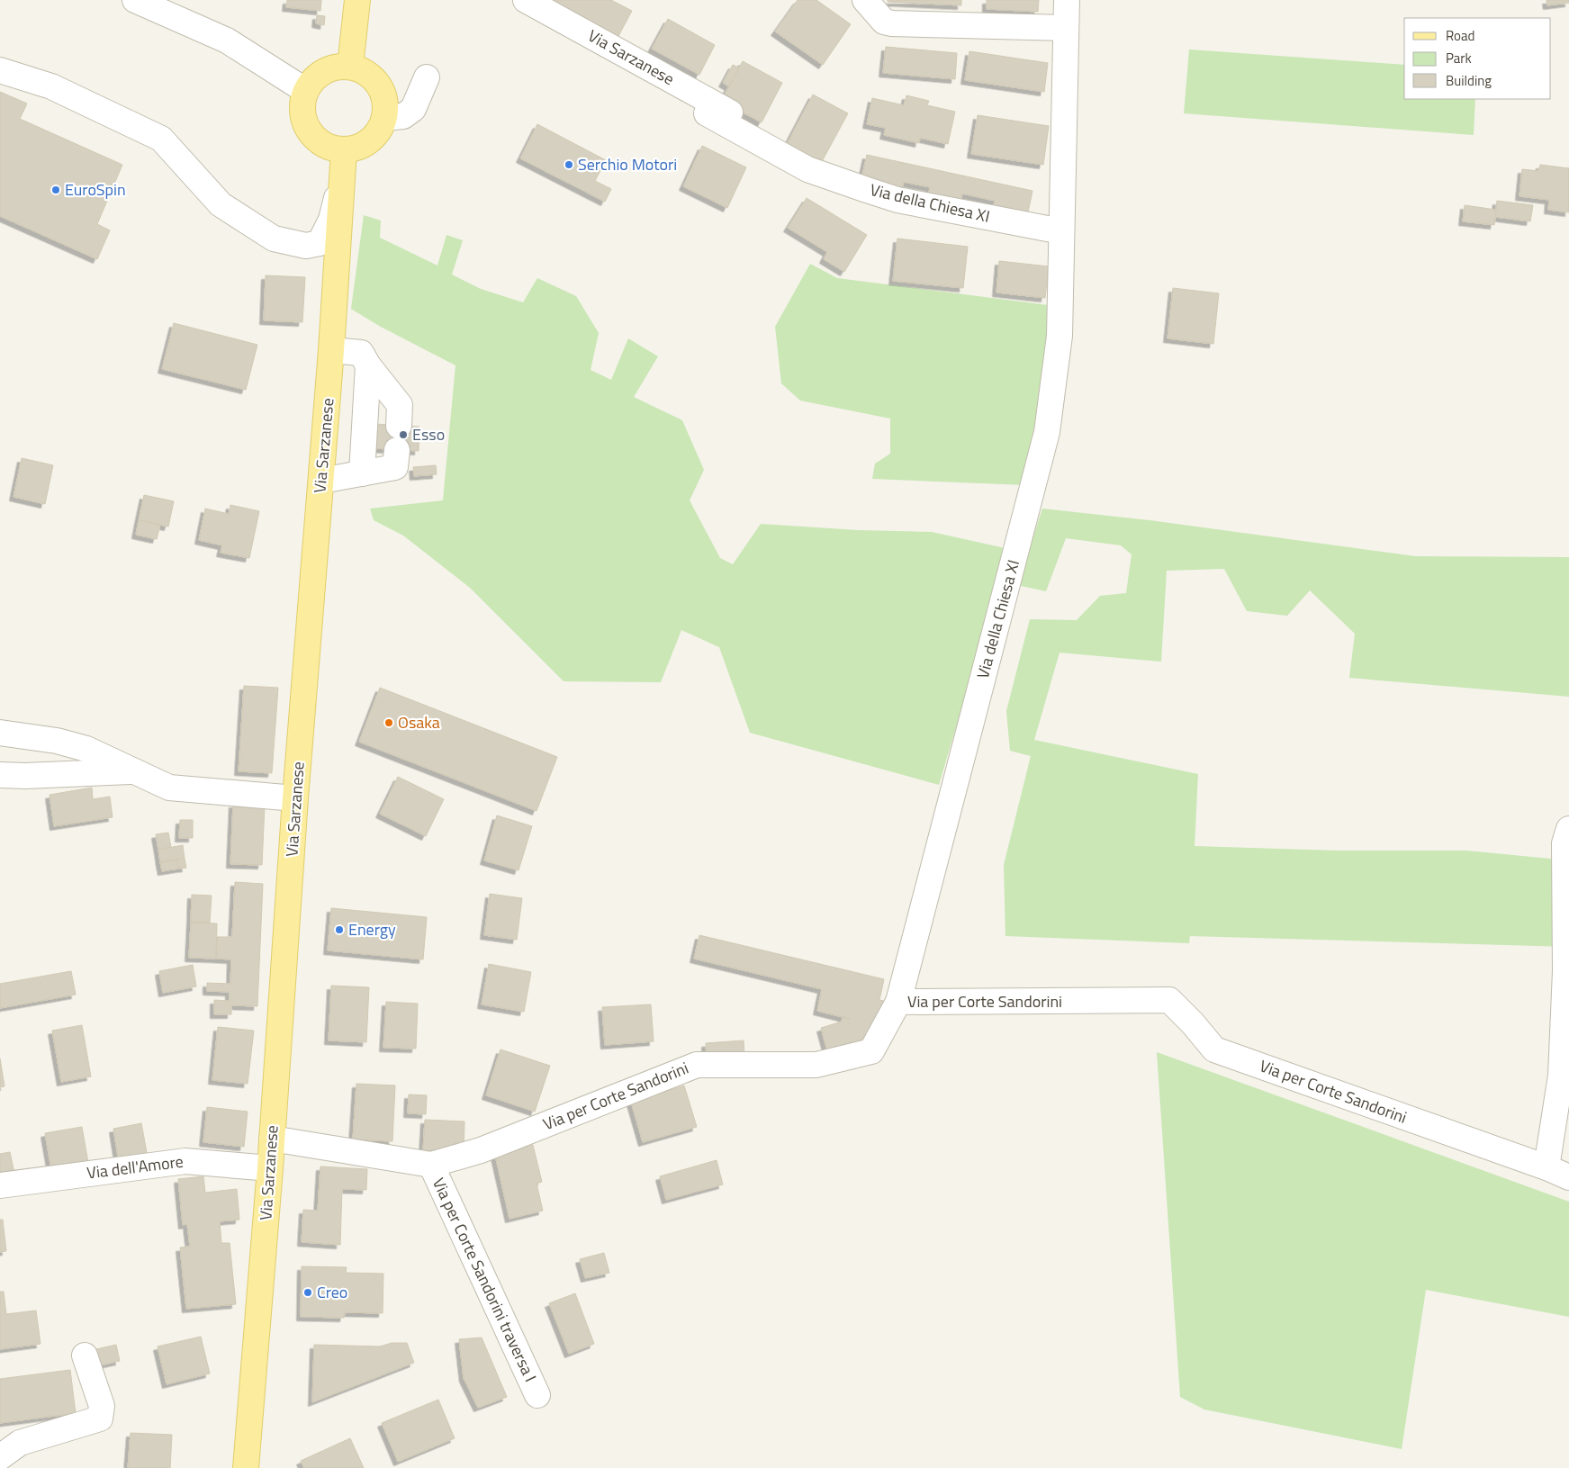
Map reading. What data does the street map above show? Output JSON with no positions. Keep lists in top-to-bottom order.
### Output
{
  "streets": {
    "main road": ["Via Sarzanese"],
    "street": [
      "Via della Chiesa XI",
      "Via per Corte Sandorini",
      "Via dell'Amore",
      "Via per Corte Sandorini traversa I"
    ]
  },
  "crossings": [
    ["Via Sarzanese", "Via per Corte Sandorini"],
    ["Via Sarzanese", "Via dell'Amore"],
    ["Via della Chiesa XI", "Via per Corte Sandorini"],
    ["Via per Corte Sandorini", "Via per Corte Sandorini traversa I"]
  ],
  "places": [
    "Serchio Motori",
    "EuroSpin",
    "Esso",
    "Osaka",
    "Energy",
    "Creo"
  ],
  "legend": ["Road", "Park", "Building"]
}
